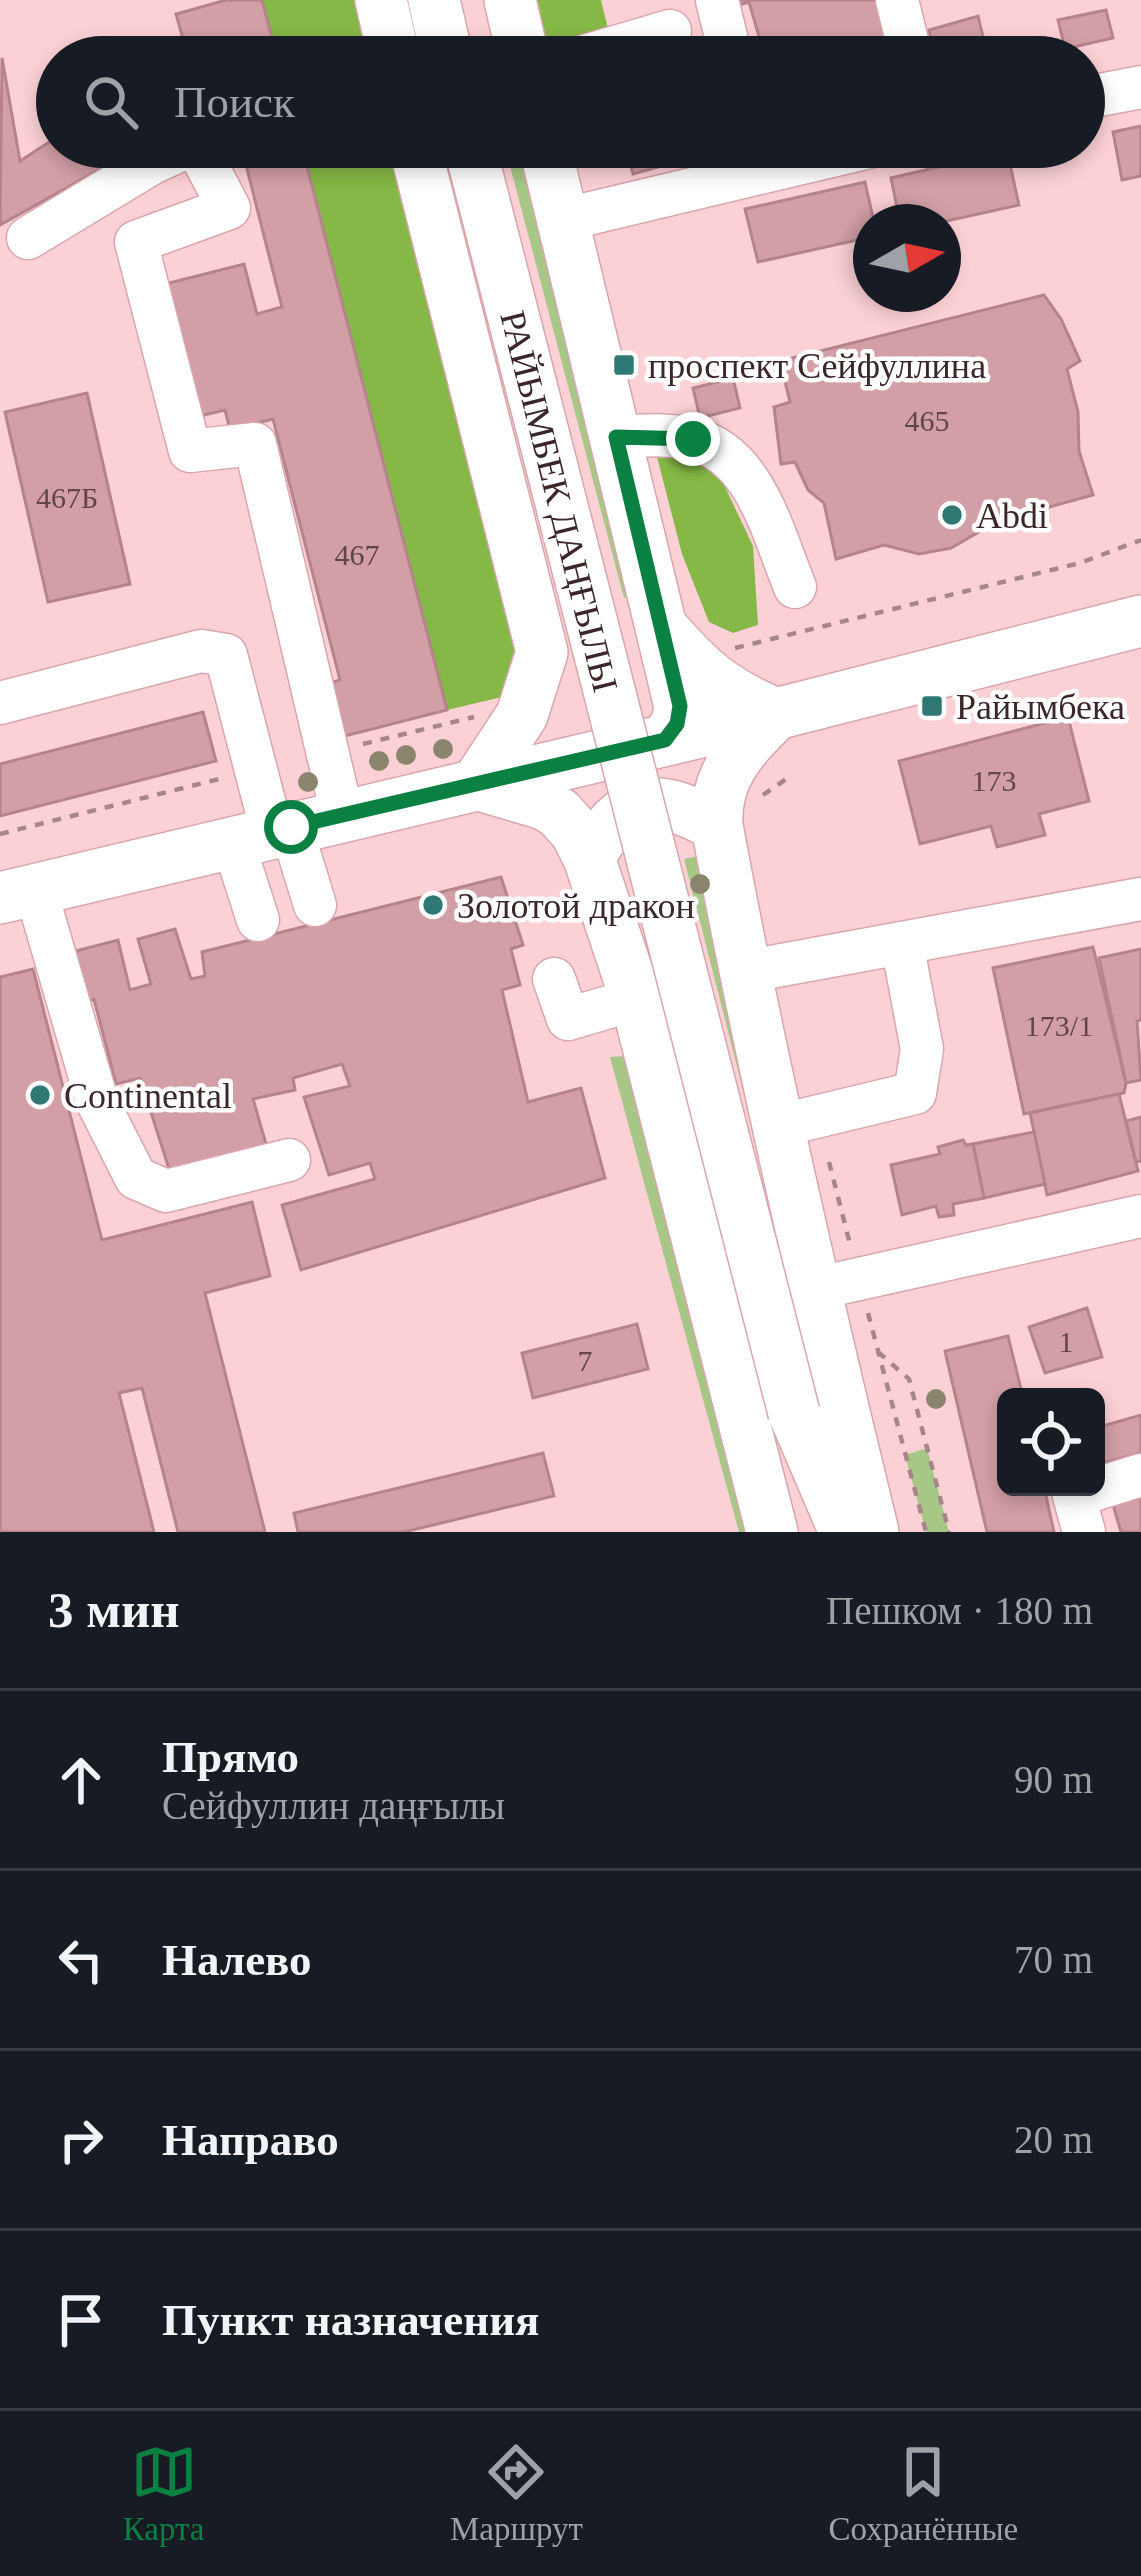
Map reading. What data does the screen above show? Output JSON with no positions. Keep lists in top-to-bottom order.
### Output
{
  "streets": {
    "main road": ["РАЙЫМБЕК ДАҢҒЫЛЫ"]
  },
  "places": {
    "transit": ["проспект Сейфуллина", "Райымбека"],
    "other": ["Abdi", "Золотой дракон", "Continental"]
  },
  "house_numbers": [
    "465",
    "467Б",
    "467",
    "173",
    "173/1",
    "1",
    "7"
  ],
  "north": "right",
  "page": {
    "search": "Поиск",
    "heading": ["3 мин", "Пешком · 180 m"],
    "list": [
      ["Прямо", "Сейфуллин даңғылы", "90 m"],
      ["Налево", "70 m"],
      ["Направо", "20 m"],
      "Пункт назначения"
    ],
    "nav": ["Карта", "Маршрут", "Сохранённые"]
  }
}
